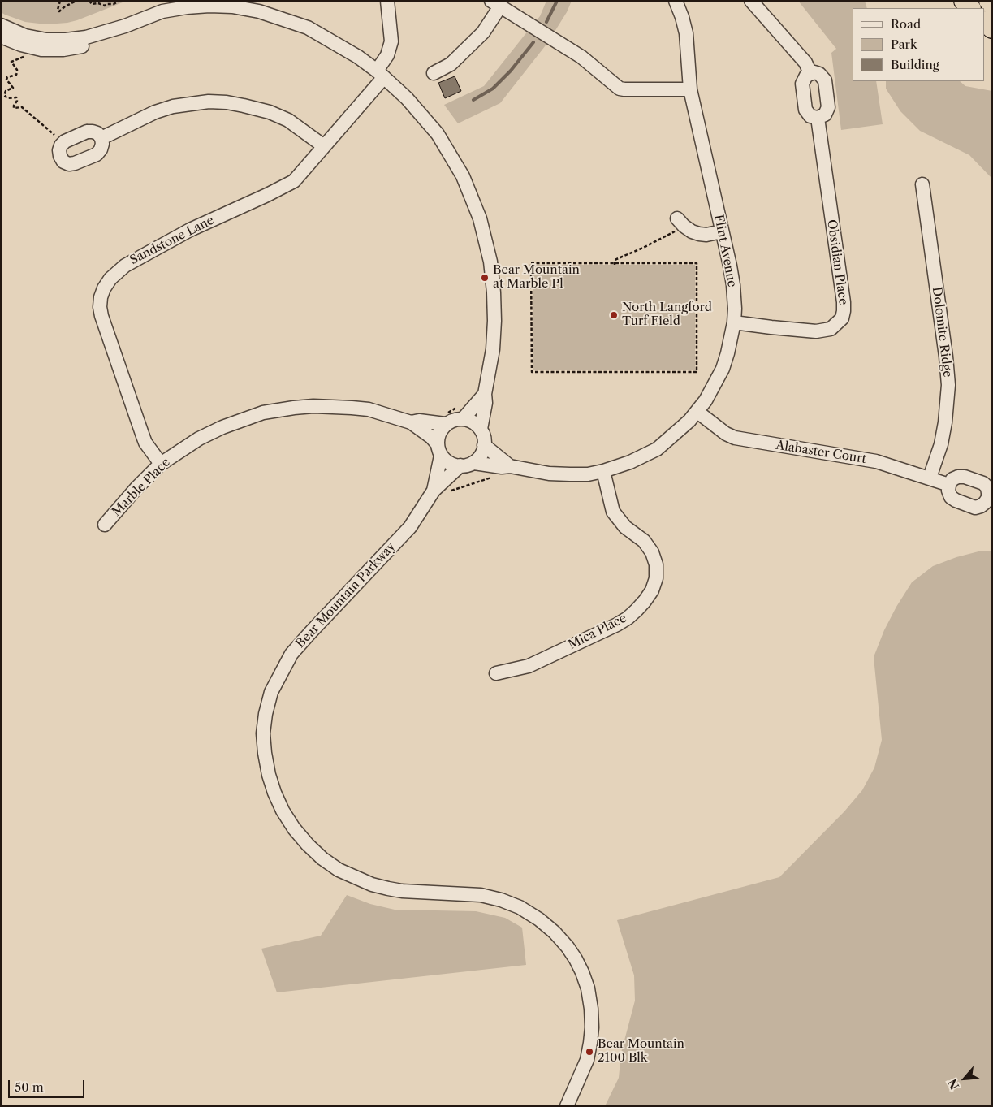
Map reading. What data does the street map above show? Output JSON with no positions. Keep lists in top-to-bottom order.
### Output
{
  "streets": {
    "street": [
      "Sandstone Lane",
      "Flint Avenue",
      "Obsidian Place",
      "Dolomite Ridge",
      "Alabaster Court",
      "Marble Place",
      "Bear Mountain Parkway",
      "Mica Place"
    ]
  },
  "crossings": [
    ["Sandstone Lane", "Marble Place"],
    ["Flint Avenue", "Obsidian Place"],
    ["Flint Avenue", "Alabaster Court"],
    ["Flint Avenue", "Marble Place"],
    ["Flint Avenue", "Bear Mountain Parkway"],
    ["Flint Avenue", "Mica Place"],
    ["Dolomite Ridge", "Alabaster Court"],
    ["Marble Place", "Bear Mountain Parkway"]
  ],
  "places": ["Bear Mountain at Marble Pl", "North Langford Turf Field", "Bear Mountain 2100 Blk"],
  "legend": ["Road", "Park", "Building"],
  "scale_bar": "50 m",
  "north": "bottom left"
}
